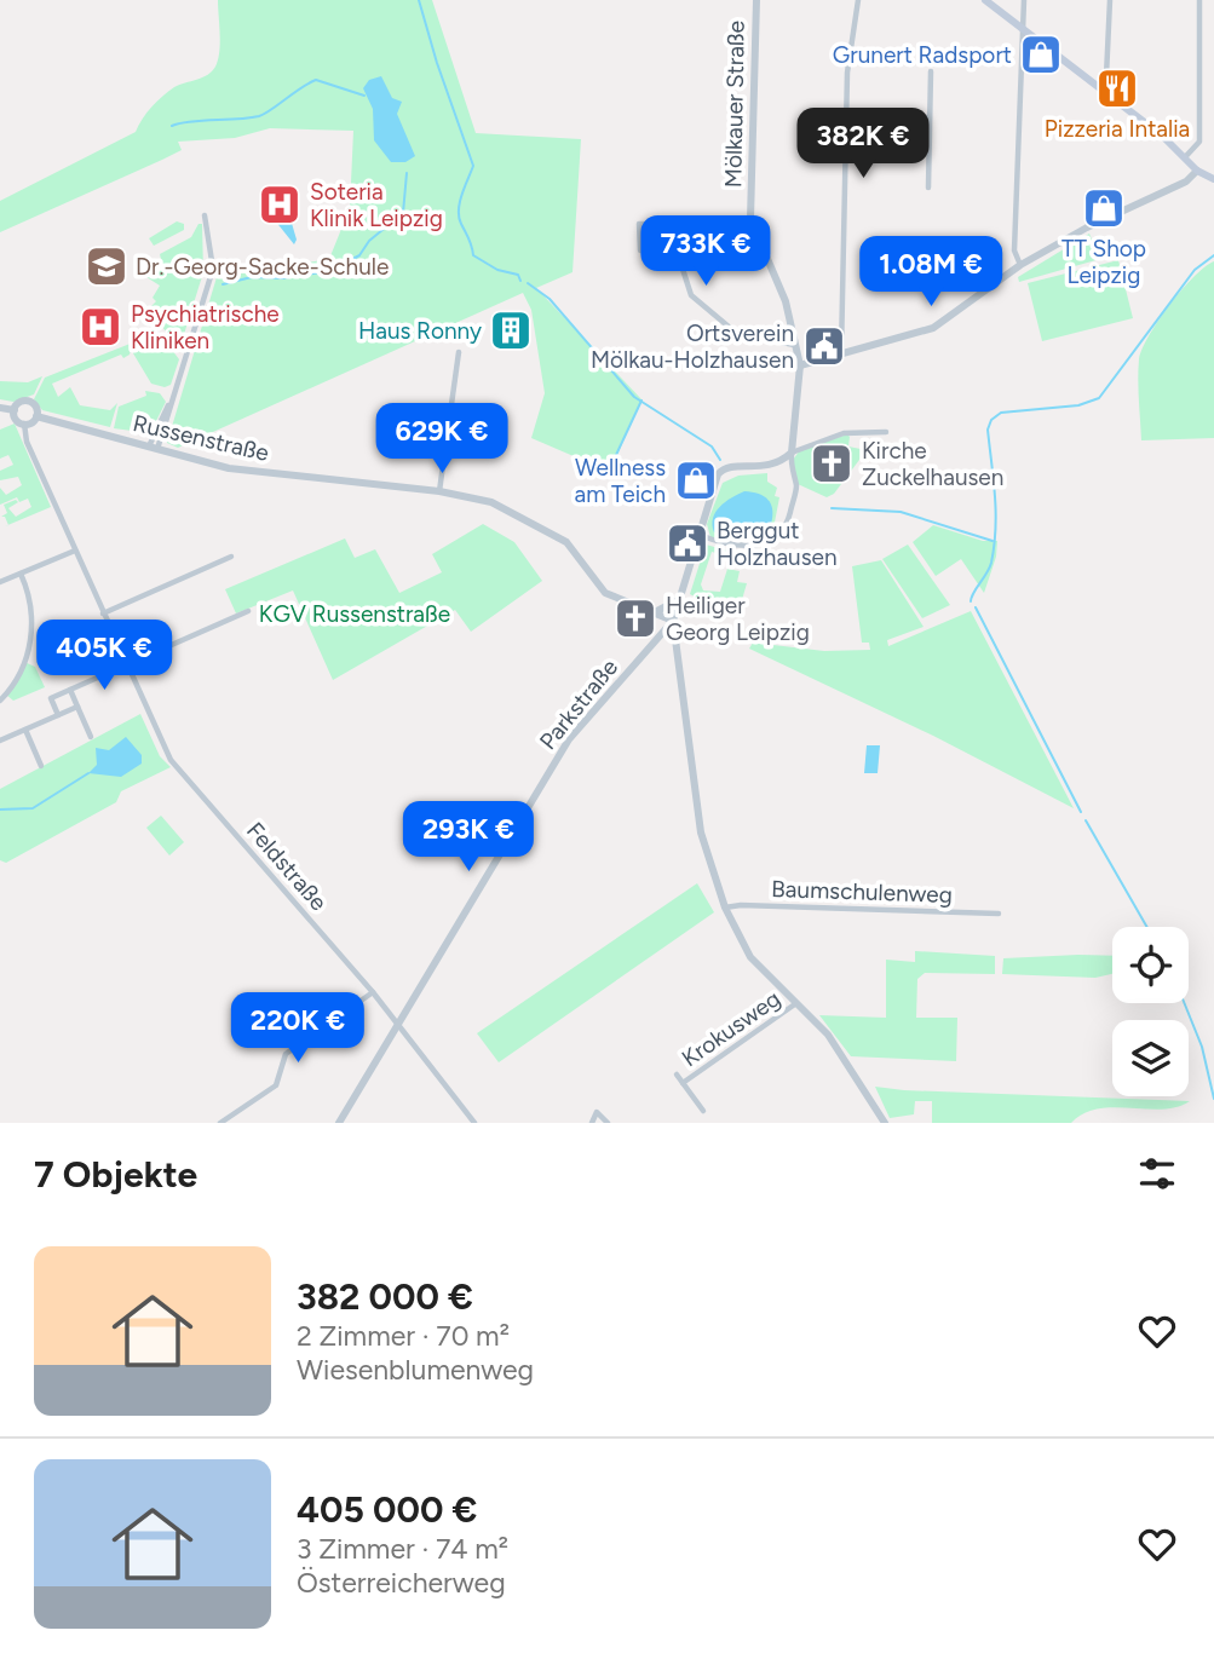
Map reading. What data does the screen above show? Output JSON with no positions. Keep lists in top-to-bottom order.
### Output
{
  "streets": {
    "street": [
      "Mölkauer Straße",
      "Russenstraße",
      "Parkstraße",
      "Feldstraße",
      "Baumschulenweg",
      "Krokusweg"
    ]
  },
  "crossings": [
    ["Russenstraße", "Parkstraße"],
    ["Russenstraße", "Feldstraße"],
    ["Parkstraße", "Feldstraße"]
  ],
  "parks": ["KGV Russenstraße"],
  "places": {
    "shop": ["Grunert Radsport", "TT Shop Leipzig", "Wellness am Teich"],
    "restaurant": ["Pizzeria Intalia"],
    "hospital": ["Soteria Klinik Leipzig", "Psychiatrische Kliniken"],
    "school or university": ["Dr.-Georg-Sacke-Schule"],
    "building": ["Haus Ronny"],
    "public building": ["Ortsverein Mölkau-Holzhausen", "Berggut Holzhausen"],
    "church": ["Kirche Zuckelhausen", "Heiliger Georg Leipzig"]
  },
  "page": {
    "price": [
      "382K €",
      "733K €",
      "1.08M €",
      "629K €",
      "405K €",
      "293K €",
      "220K €"
    ],
    "heading": "7 Objekte",
    "list": [
      {
        "name": "382 000 €",
        "note": "2 Zimmer · 70 m² · Wiesenblumenweg"
      },
      {
        "name": "405 000 €",
        "note": "3 Zimmer · 74 m² · Österreicherweg"
      }
    ]
  }
}
